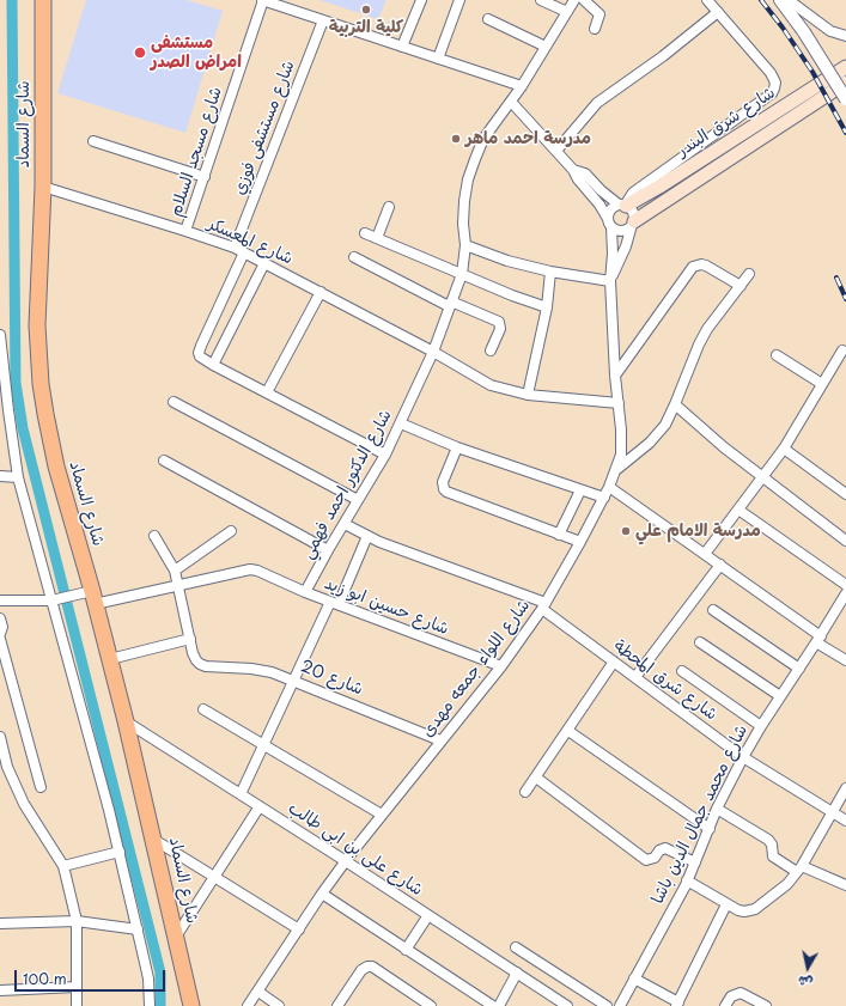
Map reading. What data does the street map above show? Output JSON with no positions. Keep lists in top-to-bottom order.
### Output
{
  "streets": {
    "highway": ["شارع السماد"],
    "main road": ["شارع شرق البندر"],
    "street": [
      "شارع مستشفى فوزي",
      "شارع مسجد السلام",
      "شارع المعسكر",
      "شارع الدكتور احمد فهمي",
      "شارع حسين ابو زيد",
      "شارع اللواء جمعه مهدى",
      "شارع 20",
      "شارع شرق المحطة",
      "شارع محمد جمال الدين باشا",
      "شارع على بن ابى طالب"
    ]
  },
  "crossings": [
    ["شارع شرق البندر", "شارع اللواء جمعه مهدى"],
    ["شارع السماد", "شارع المعسكر"],
    ["شارع السماد", "شارع حسين ابو زيد"],
    ["شارع السماد", "شارع على بن ابى طالب"],
    ["شارع مستشفى فوزي", "شارع المعسكر"],
    ["شارع مسجد السلام", "شارع المعسكر"],
    ["شارع المعسكر", "شارع الدكتور احمد فهمي"],
    ["شارع المعسكر", "شارع اللواء جمعه مهدى"],
    ["شارع الدكتور احمد فهمي", "شارع حسين ابو زيد"],
    ["شارع الدكتور احمد فهمي", "شارع شرق المحطة"],
    ["شارع حسين ابو زيد", "شارع اللواء جمعه مهدى"],
    ["شارع اللواء جمعه مهدى", "شارع 20"],
    ["شارع اللواء جمعه مهدى", "شارع شرق المحطة"],
    ["شارع اللواء جمعه مهدى", "شارع على بن ابى طالب"],
    ["شارع شرق المحطة", "شارع محمد جمال الدين باشا"]
  ],
  "places": [
    "كلية التربية",
    "مستشفى امراض الصدر",
    "مدرسة احمد ماهر",
    "مدرسة الامام علي"
  ],
  "scale_bar": "100 m",
  "north": "bottom"
}
